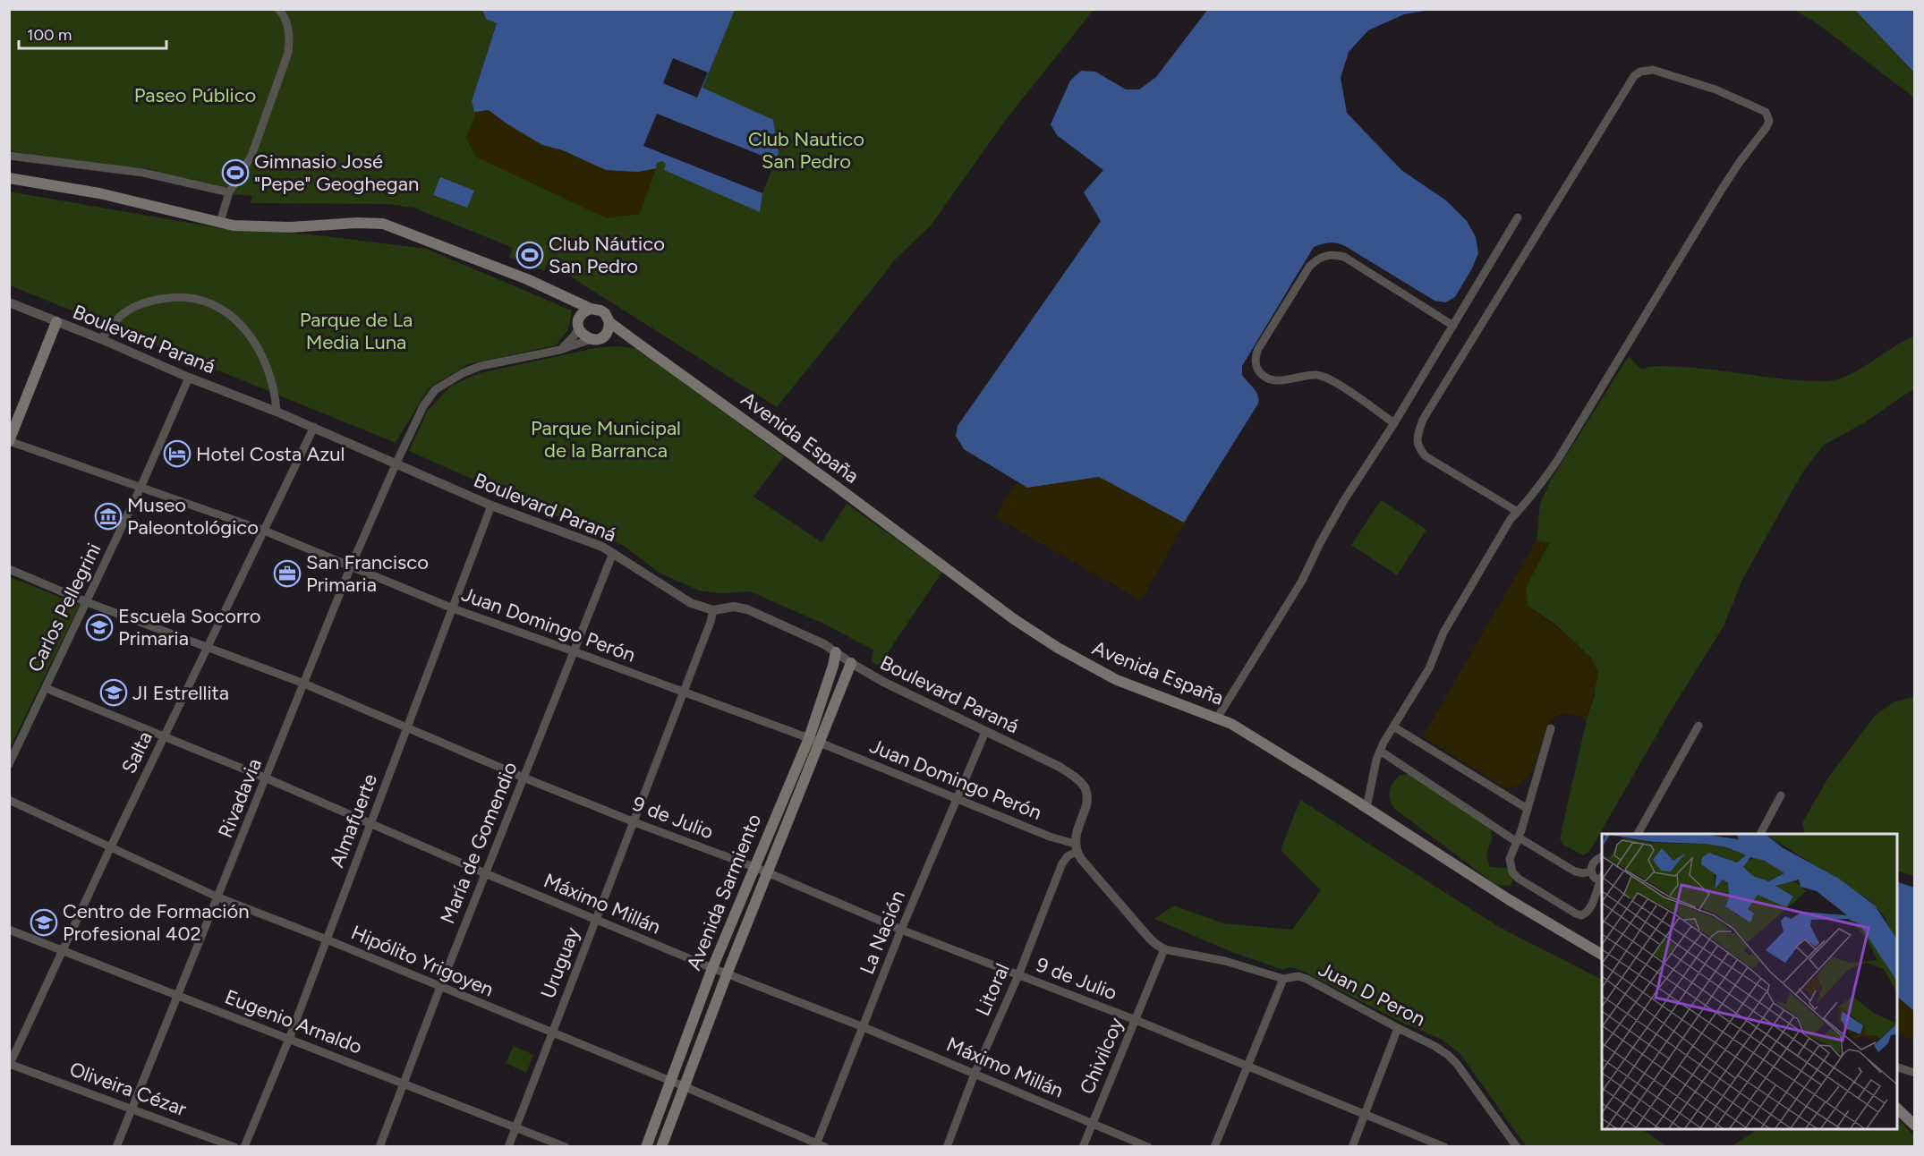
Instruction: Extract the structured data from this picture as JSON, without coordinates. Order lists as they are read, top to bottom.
{
  "streets": {
    "main road": ["Avenida España", "Avenida Sarmiento"],
    "street": [
      "Boulevard Paraná",
      "Carlos Pellegrini",
      "Juan Domingo Perón",
      "Salta",
      "Rivadavia",
      "9 de Julio",
      "Almafuerte",
      "María de Gomendio",
      "Máximo Millán",
      "La Nación",
      "Hipólito Yrigoyen",
      "Uruguay",
      "Litoral",
      "Juan D Peron",
      "Eugenio Arnaldo",
      "Chivilcoy",
      "Oliveira Cézar"
    ]
  },
  "crossings": [
    ["Boulevard Paraná", "Carlos Pellegrini"],
    ["Boulevard Paraná", "Juan Domingo Perón"],
    ["Boulevard Paraná", "Salta"],
    ["Boulevard Paraná", "Rivadavia"],
    ["Boulevard Paraná", "Almafuerte"],
    ["Boulevard Paraná", "María de Gomendio"],
    ["Boulevard Paraná", "Avenida Sarmiento"],
    ["Boulevard Paraná", "La Nación"],
    ["Boulevard Paraná", "Uruguay"],
    ["Boulevard Paraná", "Litoral"],
    ["Carlos Pellegrini", "Juan Domingo Perón"],
    ["Carlos Pellegrini", "9 de Julio"],
    ["Carlos Pellegrini", "Máximo Millán"],
    ["Juan Domingo Perón", "Salta"],
    ["Juan Domingo Perón", "Rivadavia"],
    ["Juan Domingo Perón", "Almafuerte"],
    ["Juan Domingo Perón", "María de Gomendio"],
    ["Juan Domingo Perón", "Avenida Sarmiento"],
    ["Juan Domingo Perón", "La Nación"],
    ["Juan Domingo Perón", "Uruguay"],
    ["Juan Domingo Perón", "Litoral"],
    ["Salta", "9 de Julio"],
    ["Salta", "Máximo Millán"],
    ["Salta", "Hipólito Yrigoyen"],
    ["Salta", "Eugenio Arnaldo"],
    ["Salta", "Oliveira Cézar"],
    ["Rivadavia", "9 de Julio"],
    ["Rivadavia", "Máximo Millán"],
    ["Rivadavia", "Hipólito Yrigoyen"],
    ["Rivadavia", "Eugenio Arnaldo"],
    ["Rivadavia", "Oliveira Cézar"],
    ["9 de Julio", "Almafuerte"],
    ["9 de Julio", "María de Gomendio"],
    ["9 de Julio", "Avenida Sarmiento"],
    ["9 de Julio", "La Nación"],
    ["9 de Julio", "Uruguay"],
    ["9 de Julio", "Litoral"],
    ["9 de Julio", "Chivilcoy"],
    ["Almafuerte", "Máximo Millán"],
    ["Almafuerte", "Hipólito Yrigoyen"],
    ["Almafuerte", "Eugenio Arnaldo"],
    ["María de Gomendio", "Máximo Millán"],
    ["María de Gomendio", "Hipólito Yrigoyen"],
    ["María de Gomendio", "Eugenio Arnaldo"],
    ["Avenida Sarmiento", "Máximo Millán"],
    ["Avenida Sarmiento", "Hipólito Yrigoyen"],
    ["Máximo Millán", "La Nación"],
    ["Máximo Millán", "Uruguay"],
    ["Máximo Millán", "Litoral"],
    ["Máximo Millán", "Chivilcoy"],
    ["La Nación", "Hipólito Yrigoyen"],
    ["Hipólito Yrigoyen", "Uruguay"],
    ["Uruguay", "Eugenio Arnaldo"],
    ["Juan D Peron", "Chivilcoy"]
  ],
  "parks": [
    "Paseo Público",
    "Club Nautico San Pedro",
    "Parque de La Media Luna",
    "Parque Municipal de la Barranca"
  ],
  "places": {
    "sports": ["Gimnasio José \"Pepe\" Geoghegan", "Club Náutico San Pedro"],
    "hotel": ["Hotel Costa Azul"],
    "museum": ["Museo Paleontológico"],
    "office": ["San Francisco Primaria"],
    "school or university": ["Escuela Socorro Primaria", "JI Estrellita", "Centro de Formación Profesional 402"]
  },
  "scale_bar": "100 m"
}
